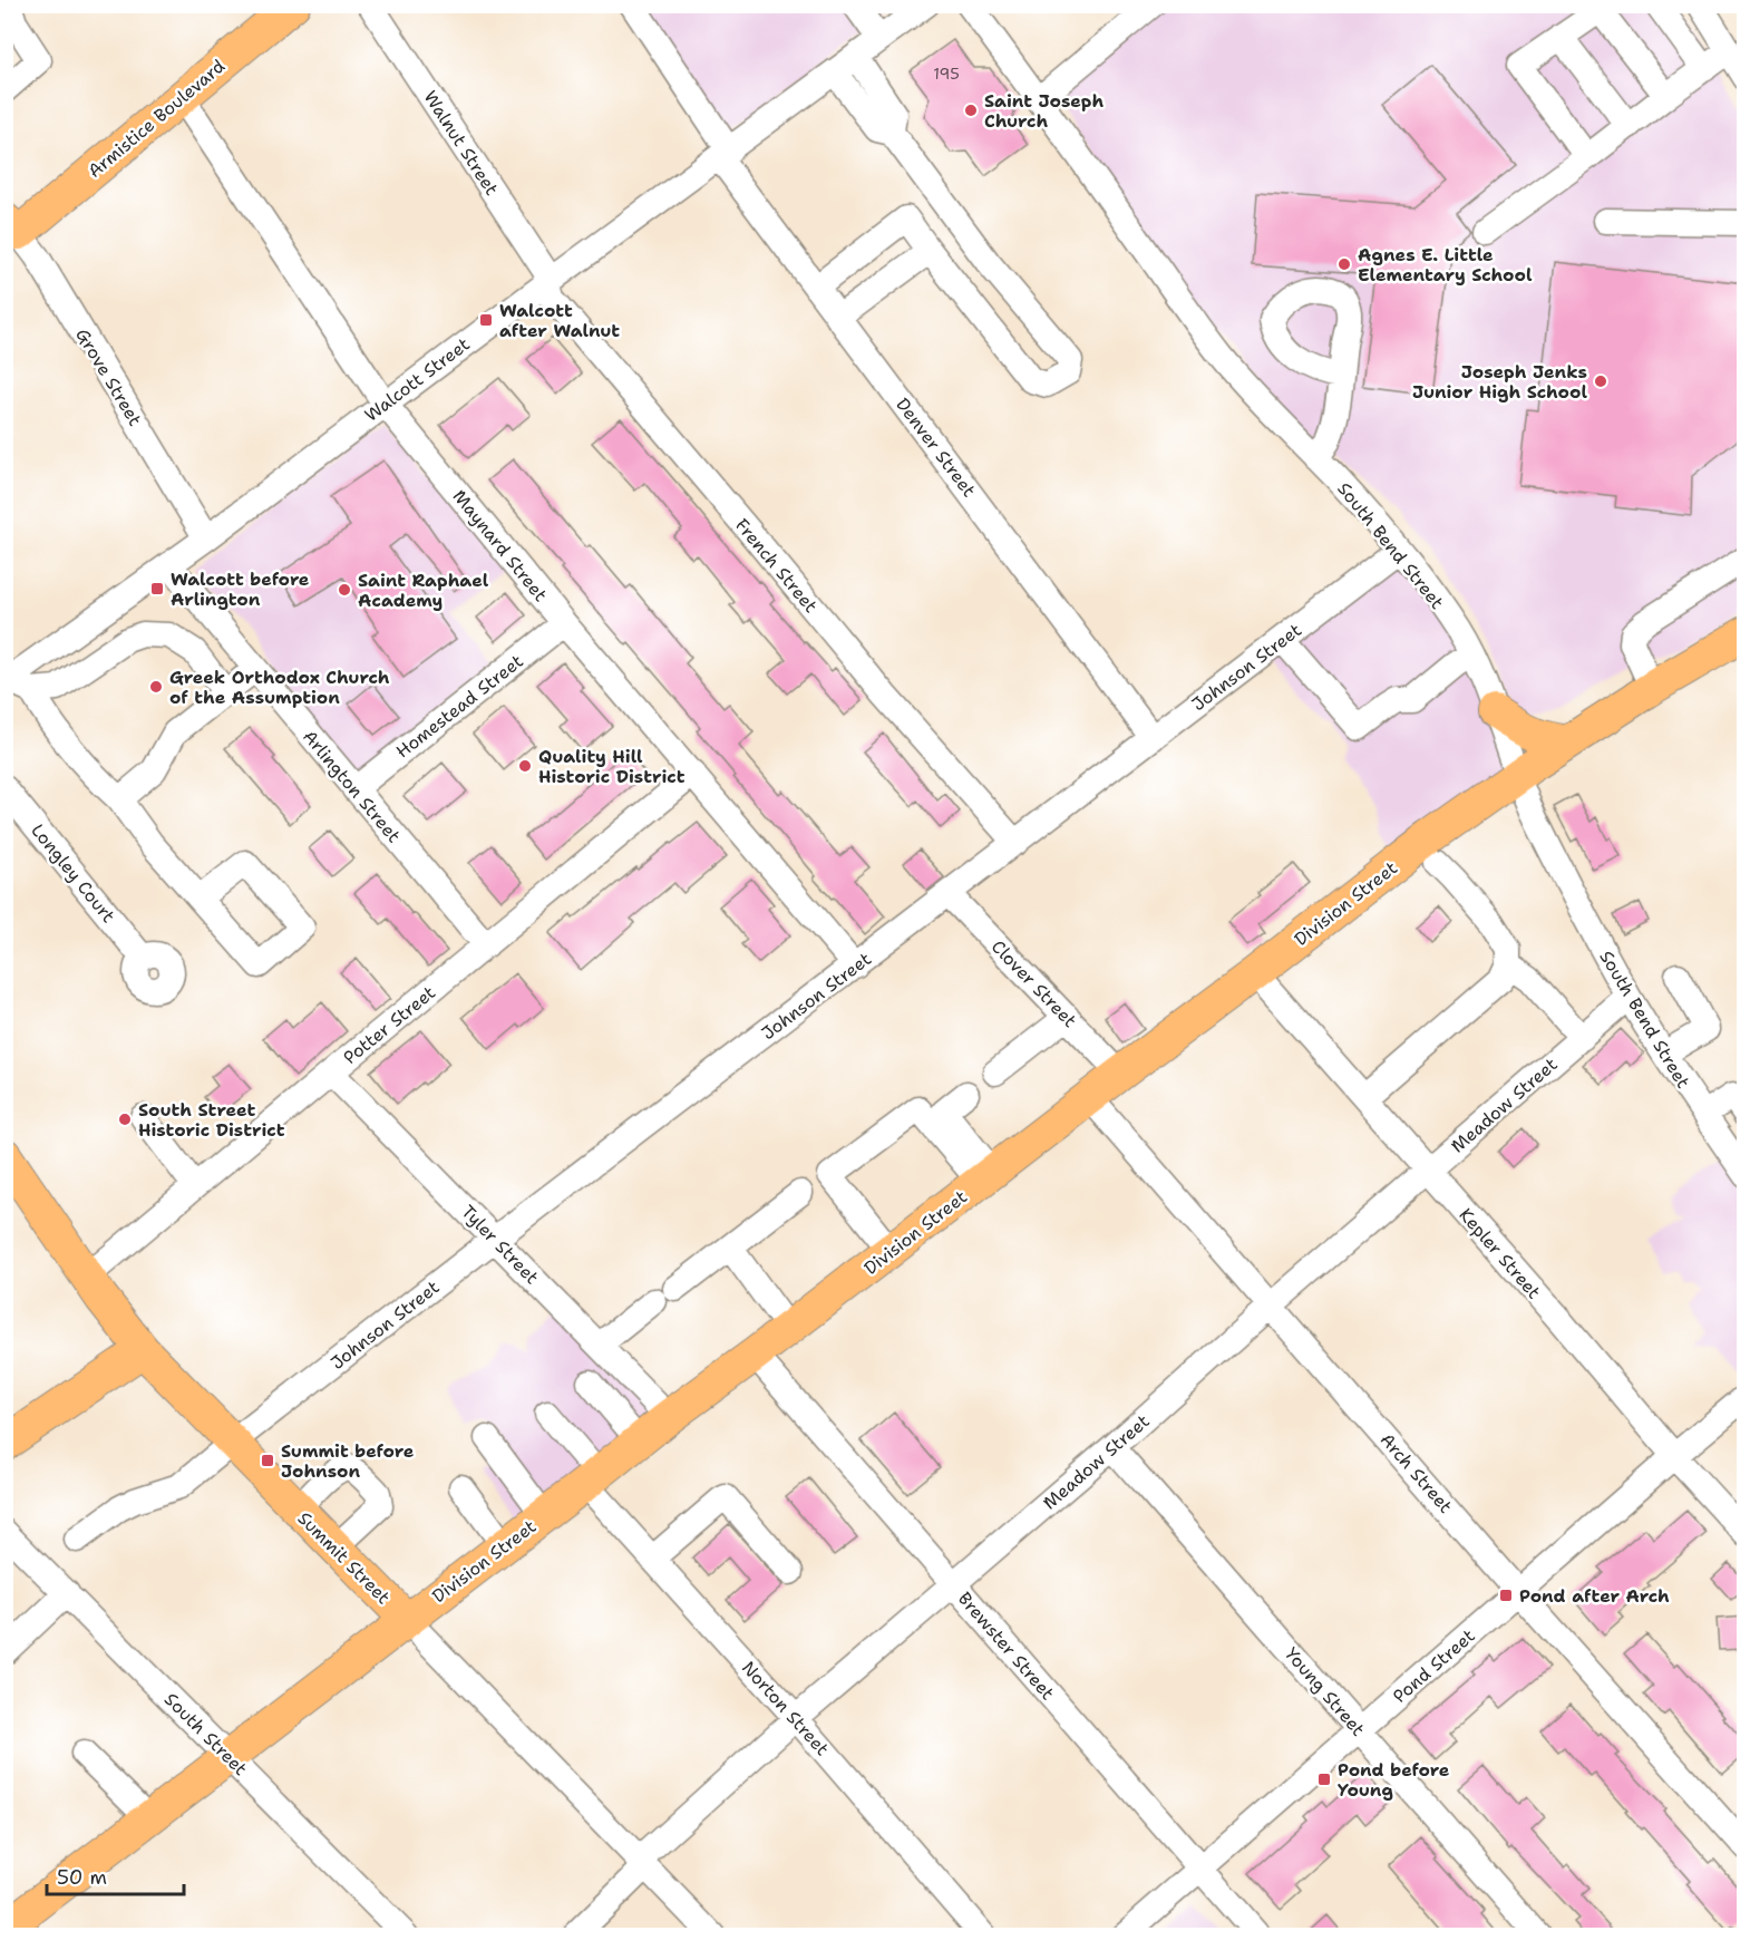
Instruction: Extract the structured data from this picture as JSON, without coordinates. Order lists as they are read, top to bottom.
{
  "streets": {
    "main road": ["Armistice Boulevard", "Division Street", "Summit Street"],
    "street": [
      "Walnut Street",
      "Grove Street",
      "Walcott Street",
      "Denver Street",
      "Maynard Street",
      "South Bend Street",
      "French Street",
      "Johnson Street",
      "Homestead Street",
      "Arlington Street",
      "Longley Court",
      "Clover Street",
      "Potter Street",
      "Meadow Street",
      "Tyler Street",
      "Kepler Street",
      "Arch Street",
      "Brewster Street",
      "Pond Street",
      "Young Street",
      "Norton Street",
      "South Street"
    ]
  },
  "crossings": [
    ["Armistice Boulevard", "Grove Street"],
    ["Armistice Boulevard", "Maynard Street"],
    ["Walnut Street", "Walcott Street"],
    ["Walnut Street", "French Street"],
    ["Grove Street", "Walcott Street"],
    ["Walcott Street", "Denver Street"],
    ["Walcott Street", "Maynard Street"],
    ["Walcott Street", "French Street"],
    ["Walcott Street", "Arlington Street"],
    ["Denver Street", "Johnson Street"],
    ["Maynard Street", "Johnson Street"],
    ["Maynard Street", "Homestead Street"],
    ["Maynard Street", "Potter Street"],
    ["South Bend Street", "Johnson Street"],
    ["South Bend Street", "Division Street"],
    ["South Bend Street", "Meadow Street"],
    ["French Street", "Johnson Street"],
    ["Johnson Street", "Clover Street"],
    ["Johnson Street", "Tyler Street"],
    ["Johnson Street", "Summit Street"],
    ["Homestead Street", "Arlington Street"],
    ["Arlington Street", "Potter Street"],
    ["Division Street", "Clover Street"],
    ["Division Street", "Tyler Street"],
    ["Division Street", "Kepler Street"],
    ["Division Street", "Arch Street"],
    ["Division Street", "Summit Street"],
    ["Division Street", "Brewster Street"],
    ["Division Street", "Norton Street"],
    ["Division Street", "South Street"],
    ["Potter Street", "Tyler Street"],
    ["Potter Street", "Summit Street"],
    ["Meadow Street", "Kepler Street"],
    ["Meadow Street", "Arch Street"],
    ["Meadow Street", "Summit Street"],
    ["Meadow Street", "Brewster Street"],
    ["Meadow Street", "Young Street"],
    ["Meadow Street", "Norton Street"],
    ["Kepler Street", "Pond Street"],
    ["Arch Street", "Pond Street"],
    ["Brewster Street", "Pond Street"],
    ["Pond Street", "Young Street"]
  ],
  "places": {
    "other": [
      "Saint Joseph Church",
      "Agnes E. Little Elementary School",
      "Joseph Jenks Junior High School",
      "Saint Raphael Academy",
      "Greek Orthodox Church of the Assumption",
      "Quality Hill Historic District",
      "South Street Historic District"
    ],
    "transit": [
      "Walcott after Walnut",
      "Walcott before Arlington",
      "Summit before Johnson",
      "Pond after Arch",
      "Pond before Young"
    ]
  },
  "house_numbers": ["195"],
  "scale_bar": "50 m"
}
